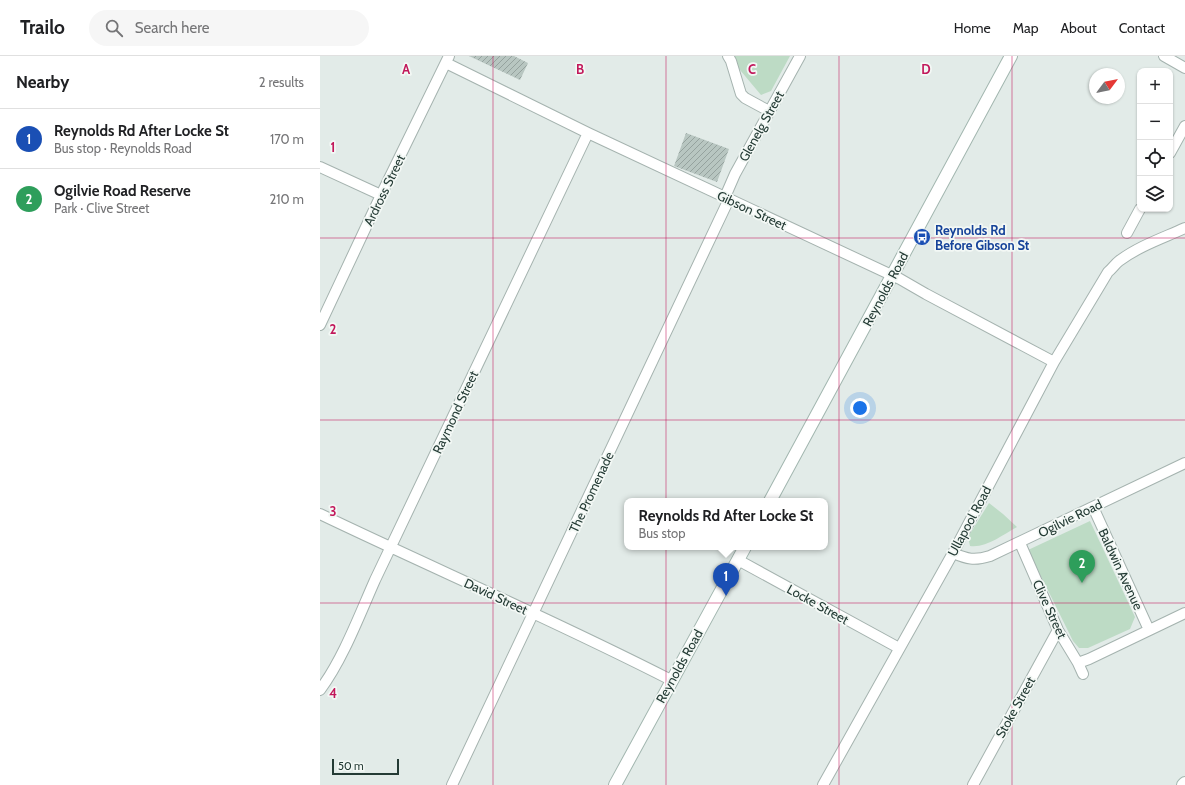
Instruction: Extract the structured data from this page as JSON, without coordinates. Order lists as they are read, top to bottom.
{
  "streets": {
    "street": [
      "Glenelg Street",
      "Ardross Street",
      "Gibson Street",
      "Reynolds Road",
      "Raymond Street",
      "The Promenade",
      "Ogilvie Road",
      "Ullapool Road",
      "Baldwin Avenue",
      "David Street",
      "Locke Street",
      "Clive Street",
      "Stoke Street"
    ]
  },
  "crossings": [
    ["Glenelg Street", "Gibson Street"],
    ["Glenelg Street", "The Promenade"],
    ["Ardross Street", "Gibson Street"],
    ["Gibson Street", "Reynolds Road"],
    ["Gibson Street", "Raymond Street"],
    ["Gibson Street", "The Promenade"],
    ["Gibson Street", "Ullapool Road"],
    ["Reynolds Road", "David Street"],
    ["Reynolds Road", "Locke Street"],
    ["Raymond Street", "David Street"],
    ["The Promenade", "David Street"],
    ["Ogilvie Road", "Ullapool Road"],
    ["Ogilvie Road", "Baldwin Avenue"],
    ["Ogilvie Road", "Clive Street"],
    ["Ullapool Road", "Locke Street"],
    ["Clive Street", "Stoke Street"]
  ],
  "places": {
    "bus stop": ["Reynolds Rd Before Gibson St"]
  },
  "scale_bar": "50 m",
  "north": "top right",
  "page": {
    "header": "Trailo",
    "search": "Search here",
    "nav": [
      "Home",
      "Map",
      "About",
      "Contact"
    ],
    "heading": ["Nearby", "2 results"],
    "map_buttons": ["+", "−"],
    "list": [
      {
        "mark": "1",
        "name": "Reynolds Rd After Locke St",
        "note": "Bus stop · Reynolds Road",
        "value": "170 m"
      },
      {
        "mark": "2",
        "name": "Ogilvie Road Reserve",
        "note": "Park · Clive Street",
        "value": "210 m"
      }
    ],
    "popup": ["Reynolds Rd After Locke St", "Bus stop"],
    "pins": ["2", "1"],
    "scale": "50 m"
  },
  "grid": {
    "columns": [
      "A",
      "B",
      "C",
      "D"
    ],
    "rows": [
      "1",
      "2",
      "3",
      "4"
    ]
  }
}
